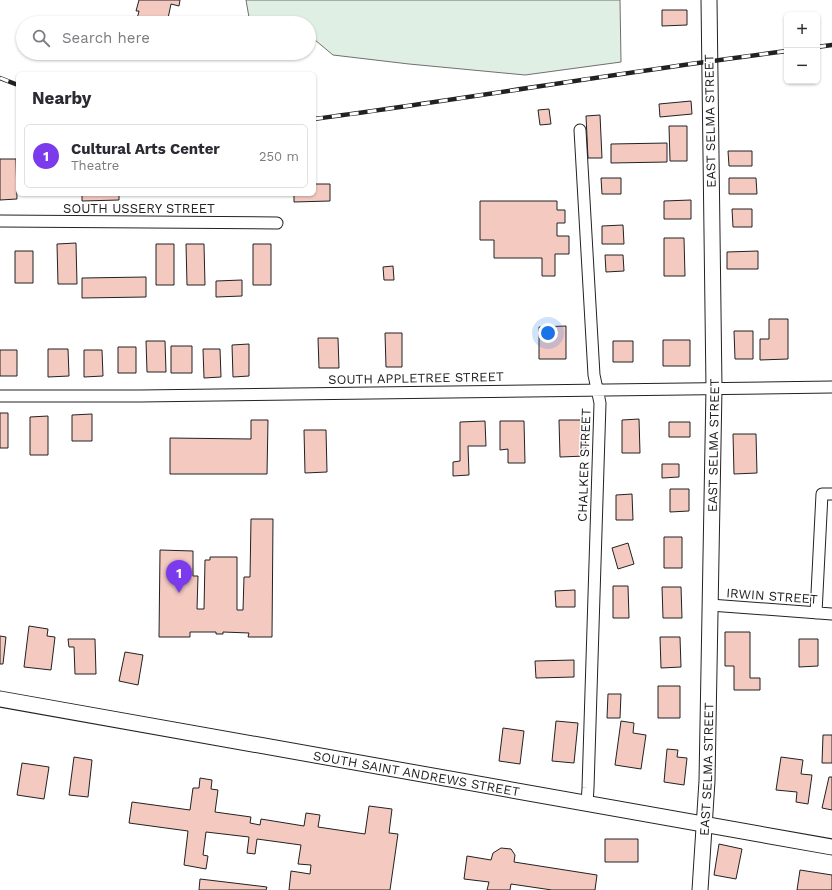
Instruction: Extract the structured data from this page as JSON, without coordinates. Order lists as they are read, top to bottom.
{
  "streets": {
    "street": [
      "EAST SELMA STREET",
      "SOUTH USSERY STREET",
      "SOUTH APPLETREE STREET",
      "CHALKER STREET",
      "IRWIN STREET",
      "SOUTH SAINT ANDREWS STREET"
    ]
  },
  "crossings": [
    ["EAST SELMA STREET", "SOUTH APPLETREE STREET"],
    ["EAST SELMA STREET", "IRWIN STREET"],
    ["EAST SELMA STREET", "SOUTH SAINT ANDREWS STREET"],
    ["SOUTH APPLETREE STREET", "CHALKER STREET"],
    ["CHALKER STREET", "SOUTH SAINT ANDREWS STREET"]
  ],
  "page": {
    "map_buttons": ["+", "−"],
    "search": "Search here",
    "heading": "Nearby",
    "list": [
      {
        "mark": "1",
        "name": "Cultural Arts Center",
        "note": "Theatre",
        "value": "250 m"
      }
    ],
    "pins": "1"
  }
}
